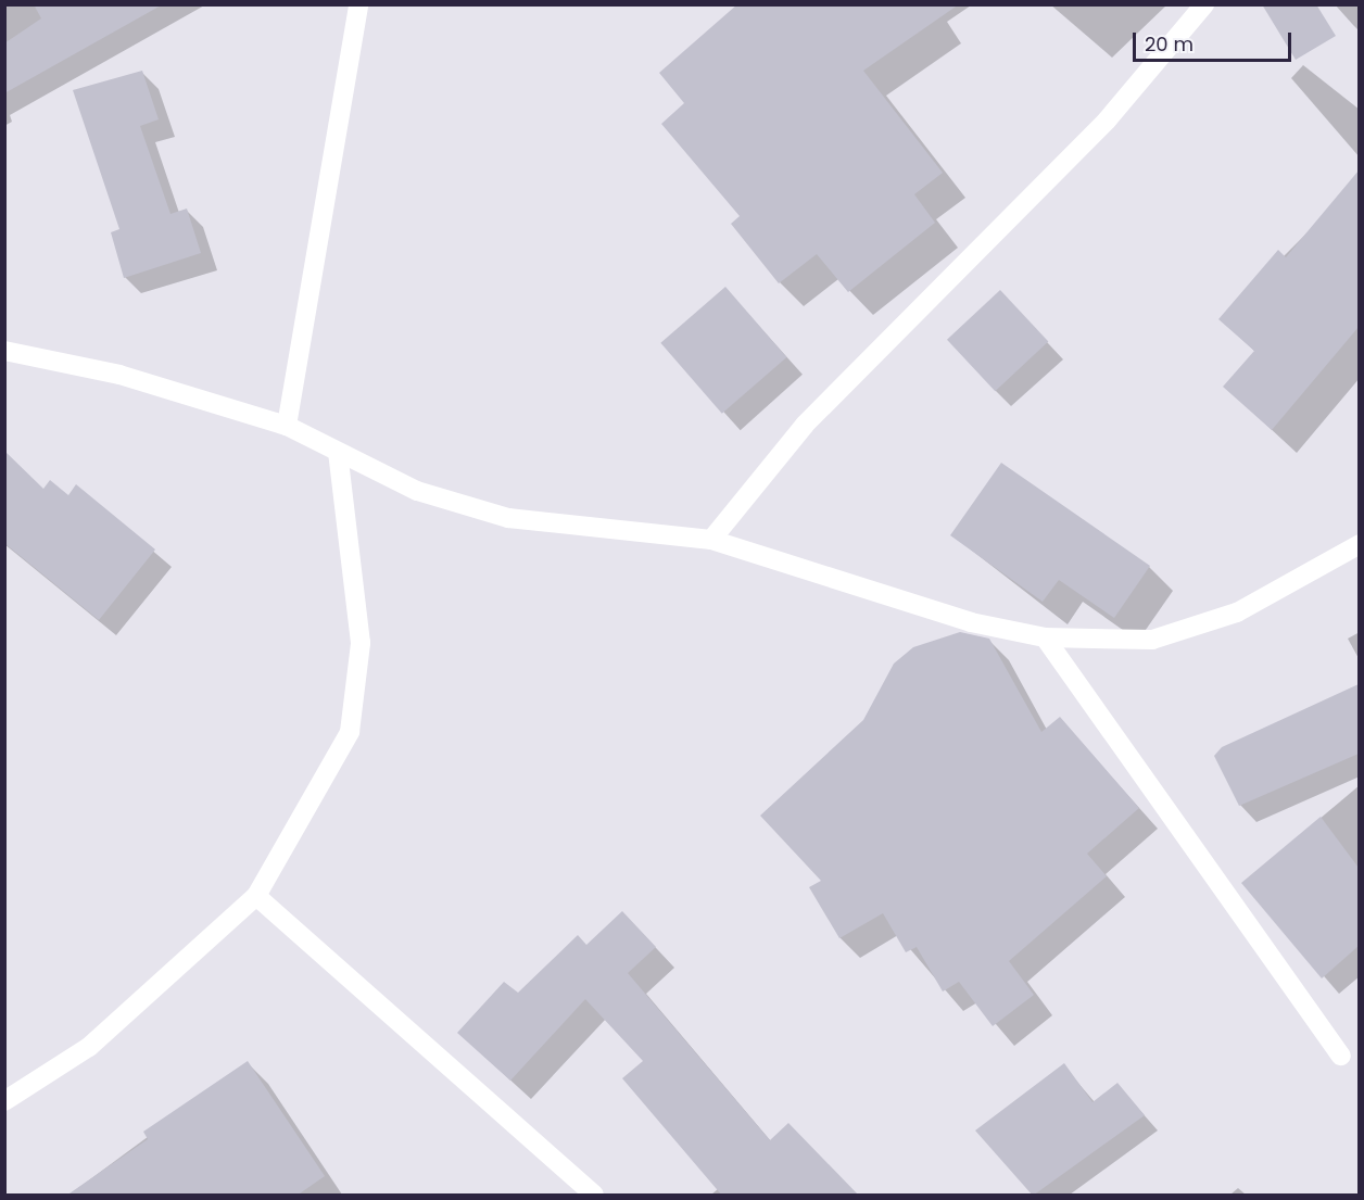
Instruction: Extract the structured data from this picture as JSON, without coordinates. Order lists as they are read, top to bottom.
{
  "scale_bar": "20 m"
}
